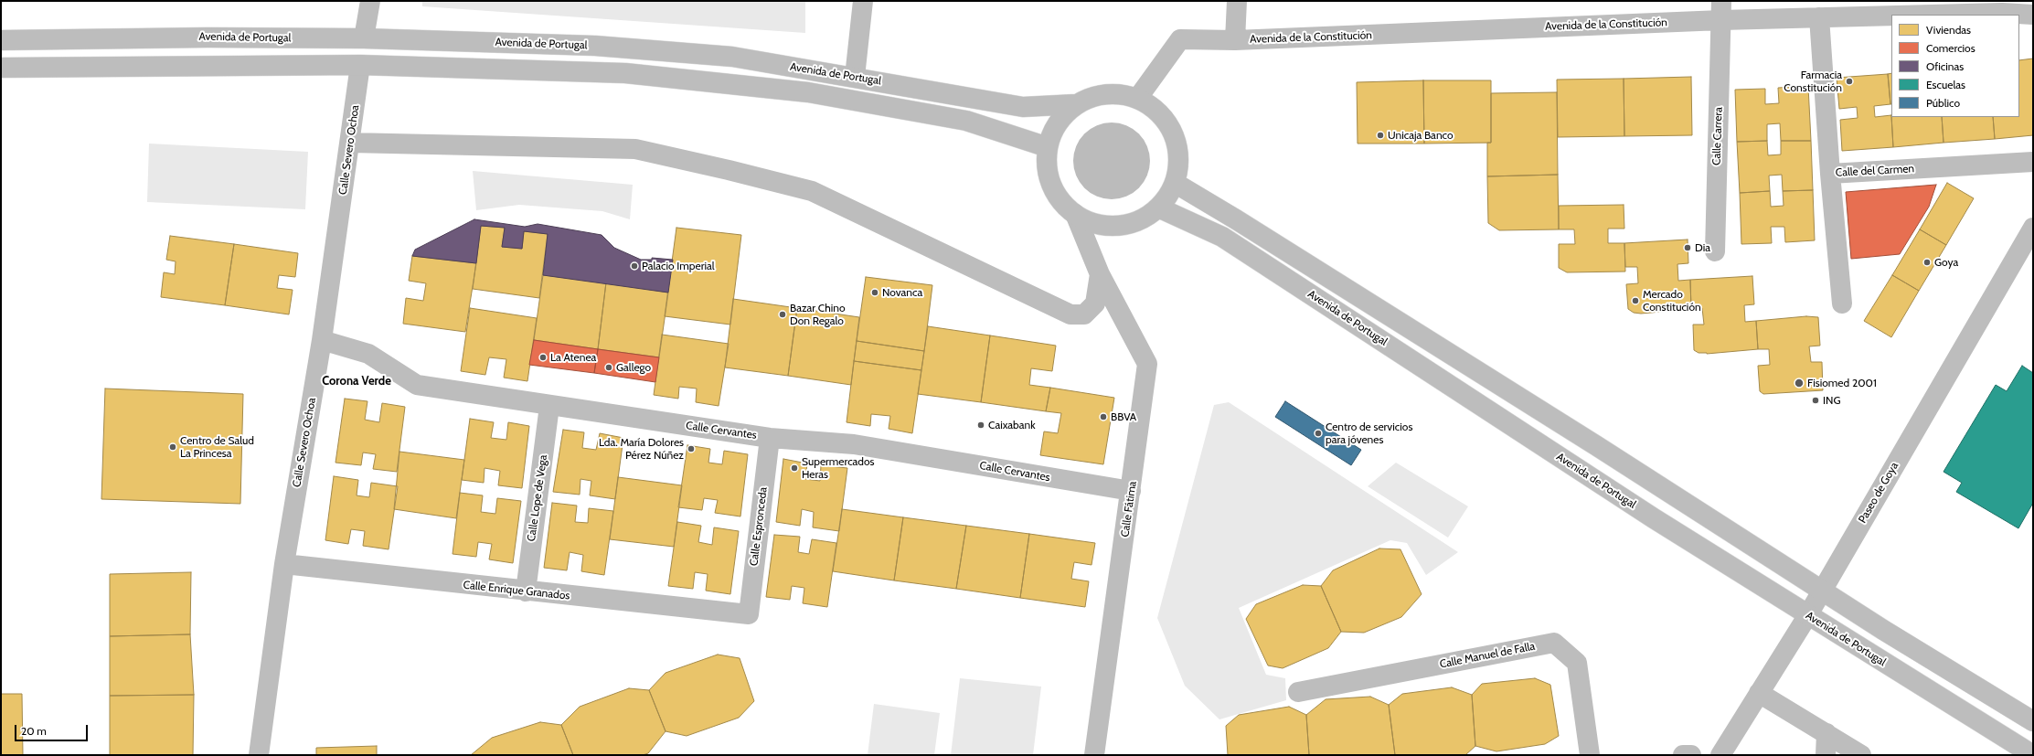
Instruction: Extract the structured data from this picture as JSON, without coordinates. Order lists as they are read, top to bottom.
{
  "streets": {
    "street": [
      "Avenida de la Constitución",
      "Avenida de Portugal",
      "Calle Carrera",
      "Calle Severo Ochoa",
      "Calle del Carmen",
      "Calle Cervantes",
      "Paseo de Goya",
      "Calle Lope de Vega",
      "Calle Fátima",
      "Calle Espronceda",
      "Calle Enrique Granados",
      "Calle Manuel de Falla"
    ]
  },
  "crossings": [
    ["Avenida de la Constitución", "Calle Carrera"],
    ["Avenida de la Constitución", "Calle del Carmen"],
    ["Avenida de Portugal", "Calle Severo Ochoa"],
    ["Avenida de Portugal", "Paseo de Goya"],
    ["Calle Severo Ochoa", "Calle Cervantes"],
    ["Calle Severo Ochoa", "Calle Enrique Granados"],
    ["Calle Cervantes", "Calle Lope de Vega"],
    ["Calle Cervantes", "Calle Fátima"],
    ["Calle Cervantes", "Calle Espronceda"],
    ["Calle Lope de Vega", "Calle Enrique Granados"],
    ["Calle Espronceda", "Calle Enrique Granados"]
  ],
  "districts": ["Corona Verde"],
  "places": [
    "Farmacia Constitución",
    "Unicaja Banco",
    "Dia",
    "Goya",
    "Palacio Imperial",
    "Novanca",
    "Mercado Constitución",
    "Bazar Chino Don Regalo",
    "La Atenea",
    "Gallego",
    "Fisiomed 2001",
    "ING",
    "BBVA",
    "Caixabank",
    "Centro de servicios para jóvenes",
    "Centro de Salud La Princesa",
    "Lda. María Dolores Pérez Núñez",
    "Supermercados Heras"
  ],
  "legend": [
    "Viviendas",
    "Comercios",
    "Oficinas",
    "Escuelas",
    "Público"
  ],
  "scale_bar": "20 m"
}
